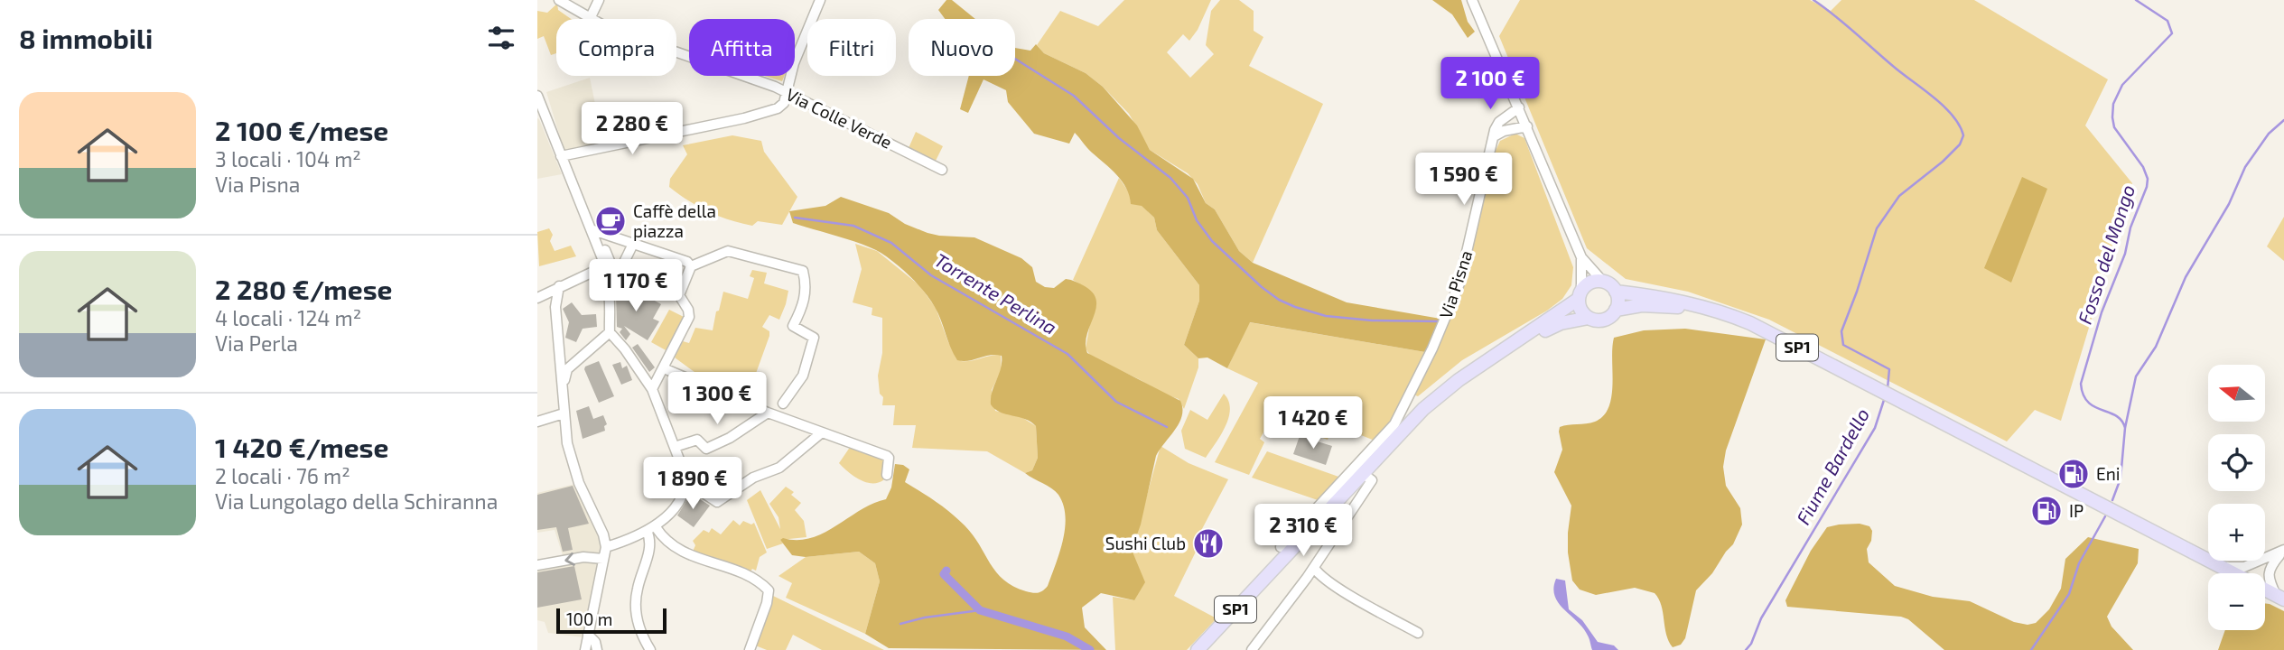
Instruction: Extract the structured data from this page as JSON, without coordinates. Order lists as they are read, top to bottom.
{
  "streets": {
    "main road": ["SP1"],
    "street": ["Via Colle Verde", "Via Pisna"]
  },
  "water": ["Fosso del Mongo", "Torrente Perlina", "Fiume Bardello"],
  "places": {
    "cafe": ["Caffè della piazza"],
    "fuel station": ["Eni", "IP"],
    "restaurant": ["Sushi Club"]
  },
  "scale_bar": "100 m",
  "north": "left",
  "page": {
    "heading": "8 immobili",
    "chip": [
      "Compra",
      "Affitta",
      "Filtri",
      "Nuovo"
    ],
    "price": [
      "2 100 €",
      "2 280 €",
      "1 590 €",
      "1 170 €",
      "1 300 €",
      "1 420 €",
      "1 890 €",
      "2 310 €"
    ],
    "list": [
      {
        "name": "2 100 €/mese",
        "note": "3 locali · 104 m² · Via Pisna"
      },
      {
        "name": "2 280 €/mese",
        "note": "4 locali · 124 m² · Via Perla"
      },
      {
        "name": "1 420 €/mese",
        "note": "2 locali · 76 m² · Via Lungolago della Schiranna"
      }
    ],
    "map_buttons": ["+", "−"],
    "scale": "100 m"
  }
}
